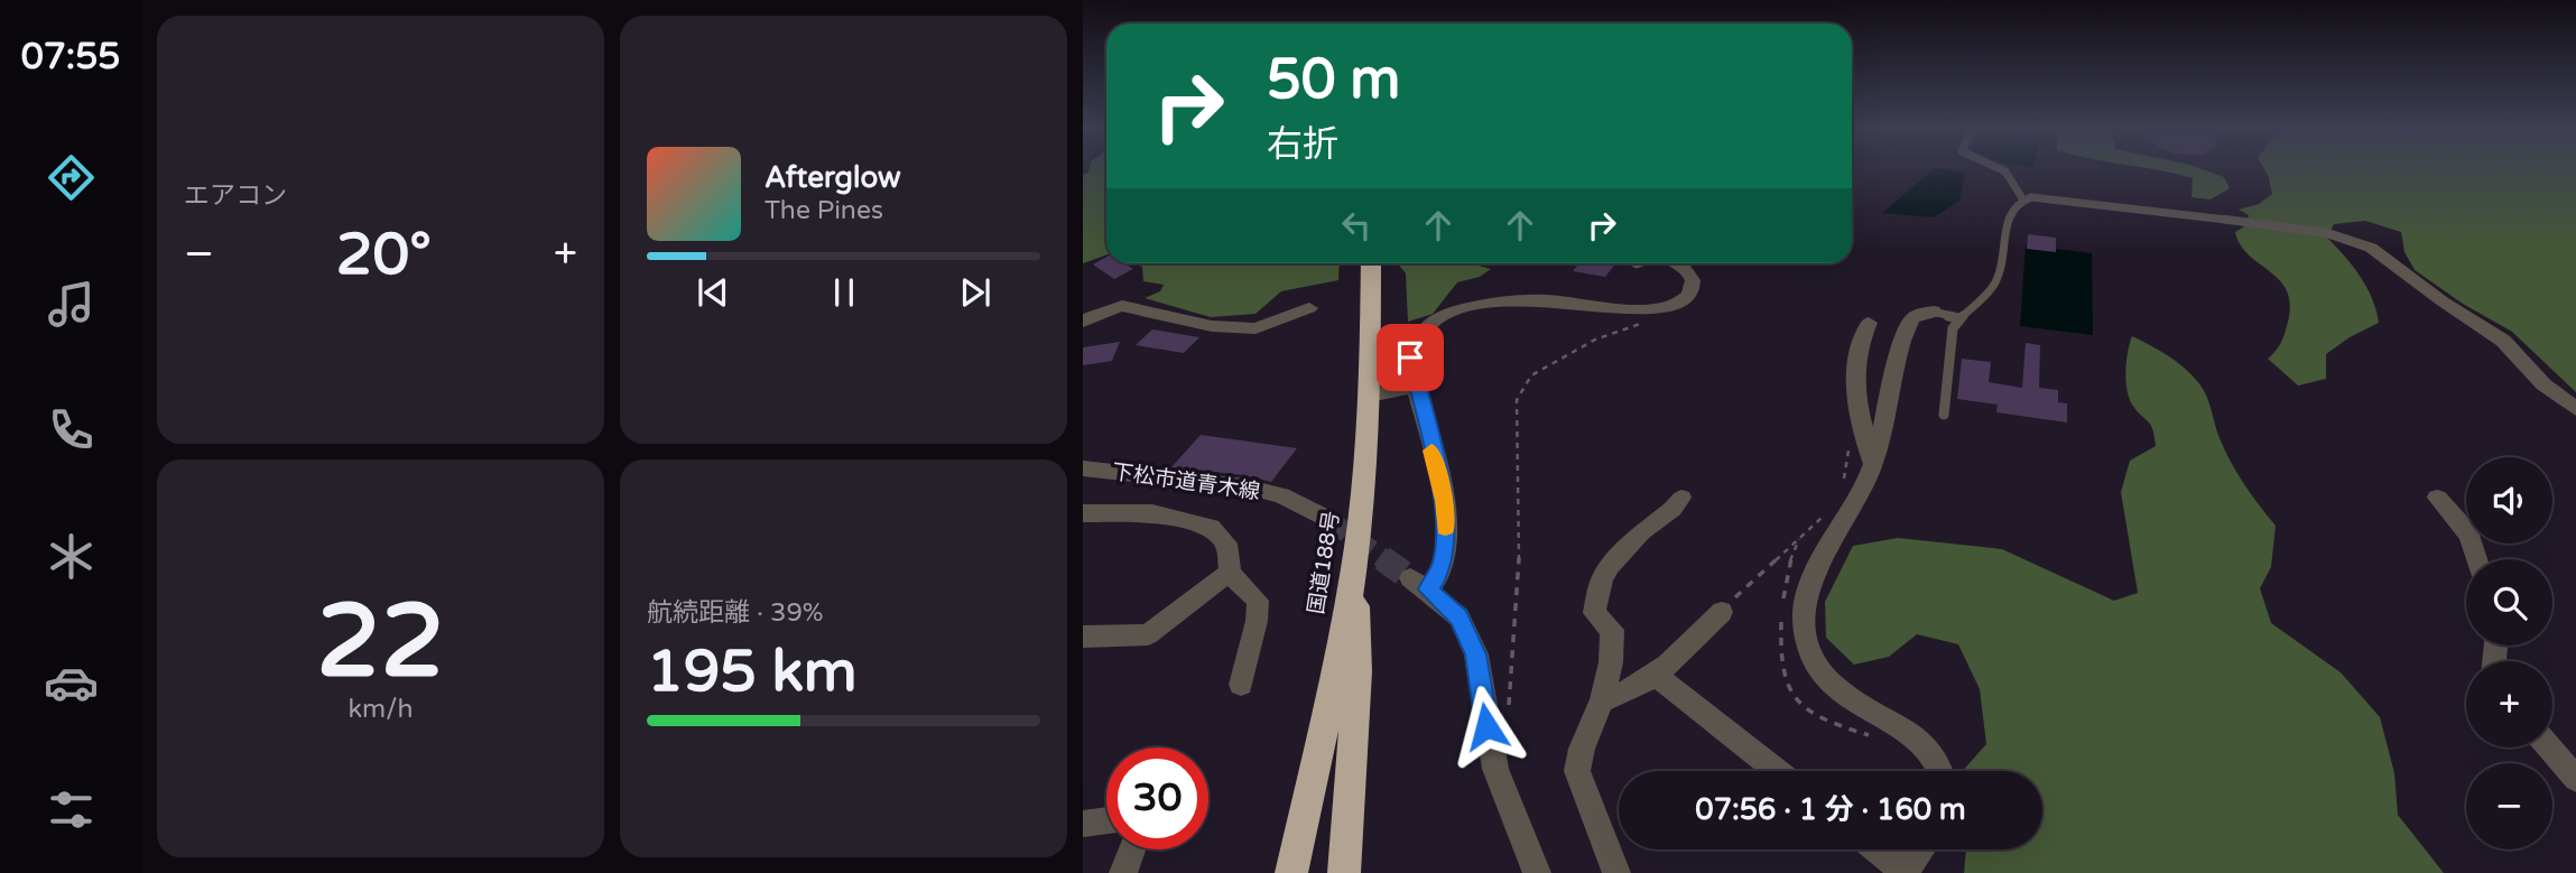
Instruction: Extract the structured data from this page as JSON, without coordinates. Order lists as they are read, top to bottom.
{
  "streets": {
    "highway": ["国道188号"],
    "street": ["下松市道青木線"]
  },
  "page": {
    "tabs": "07:55",
    "tile": [
      "エアコン",
      ["22", "km/h"],
      ["航続距離 · 39%", "195 km"]
    ],
    "turn": ["50 m", "右折"],
    "song": ["Afterglow", "The Pines"],
    "heat": ["−", "20°", "+"],
    "map_buttons": ["+", "−"],
    "limit": "30",
    "trip": "07:56 · 1 分 · 160 m"
  }
}
